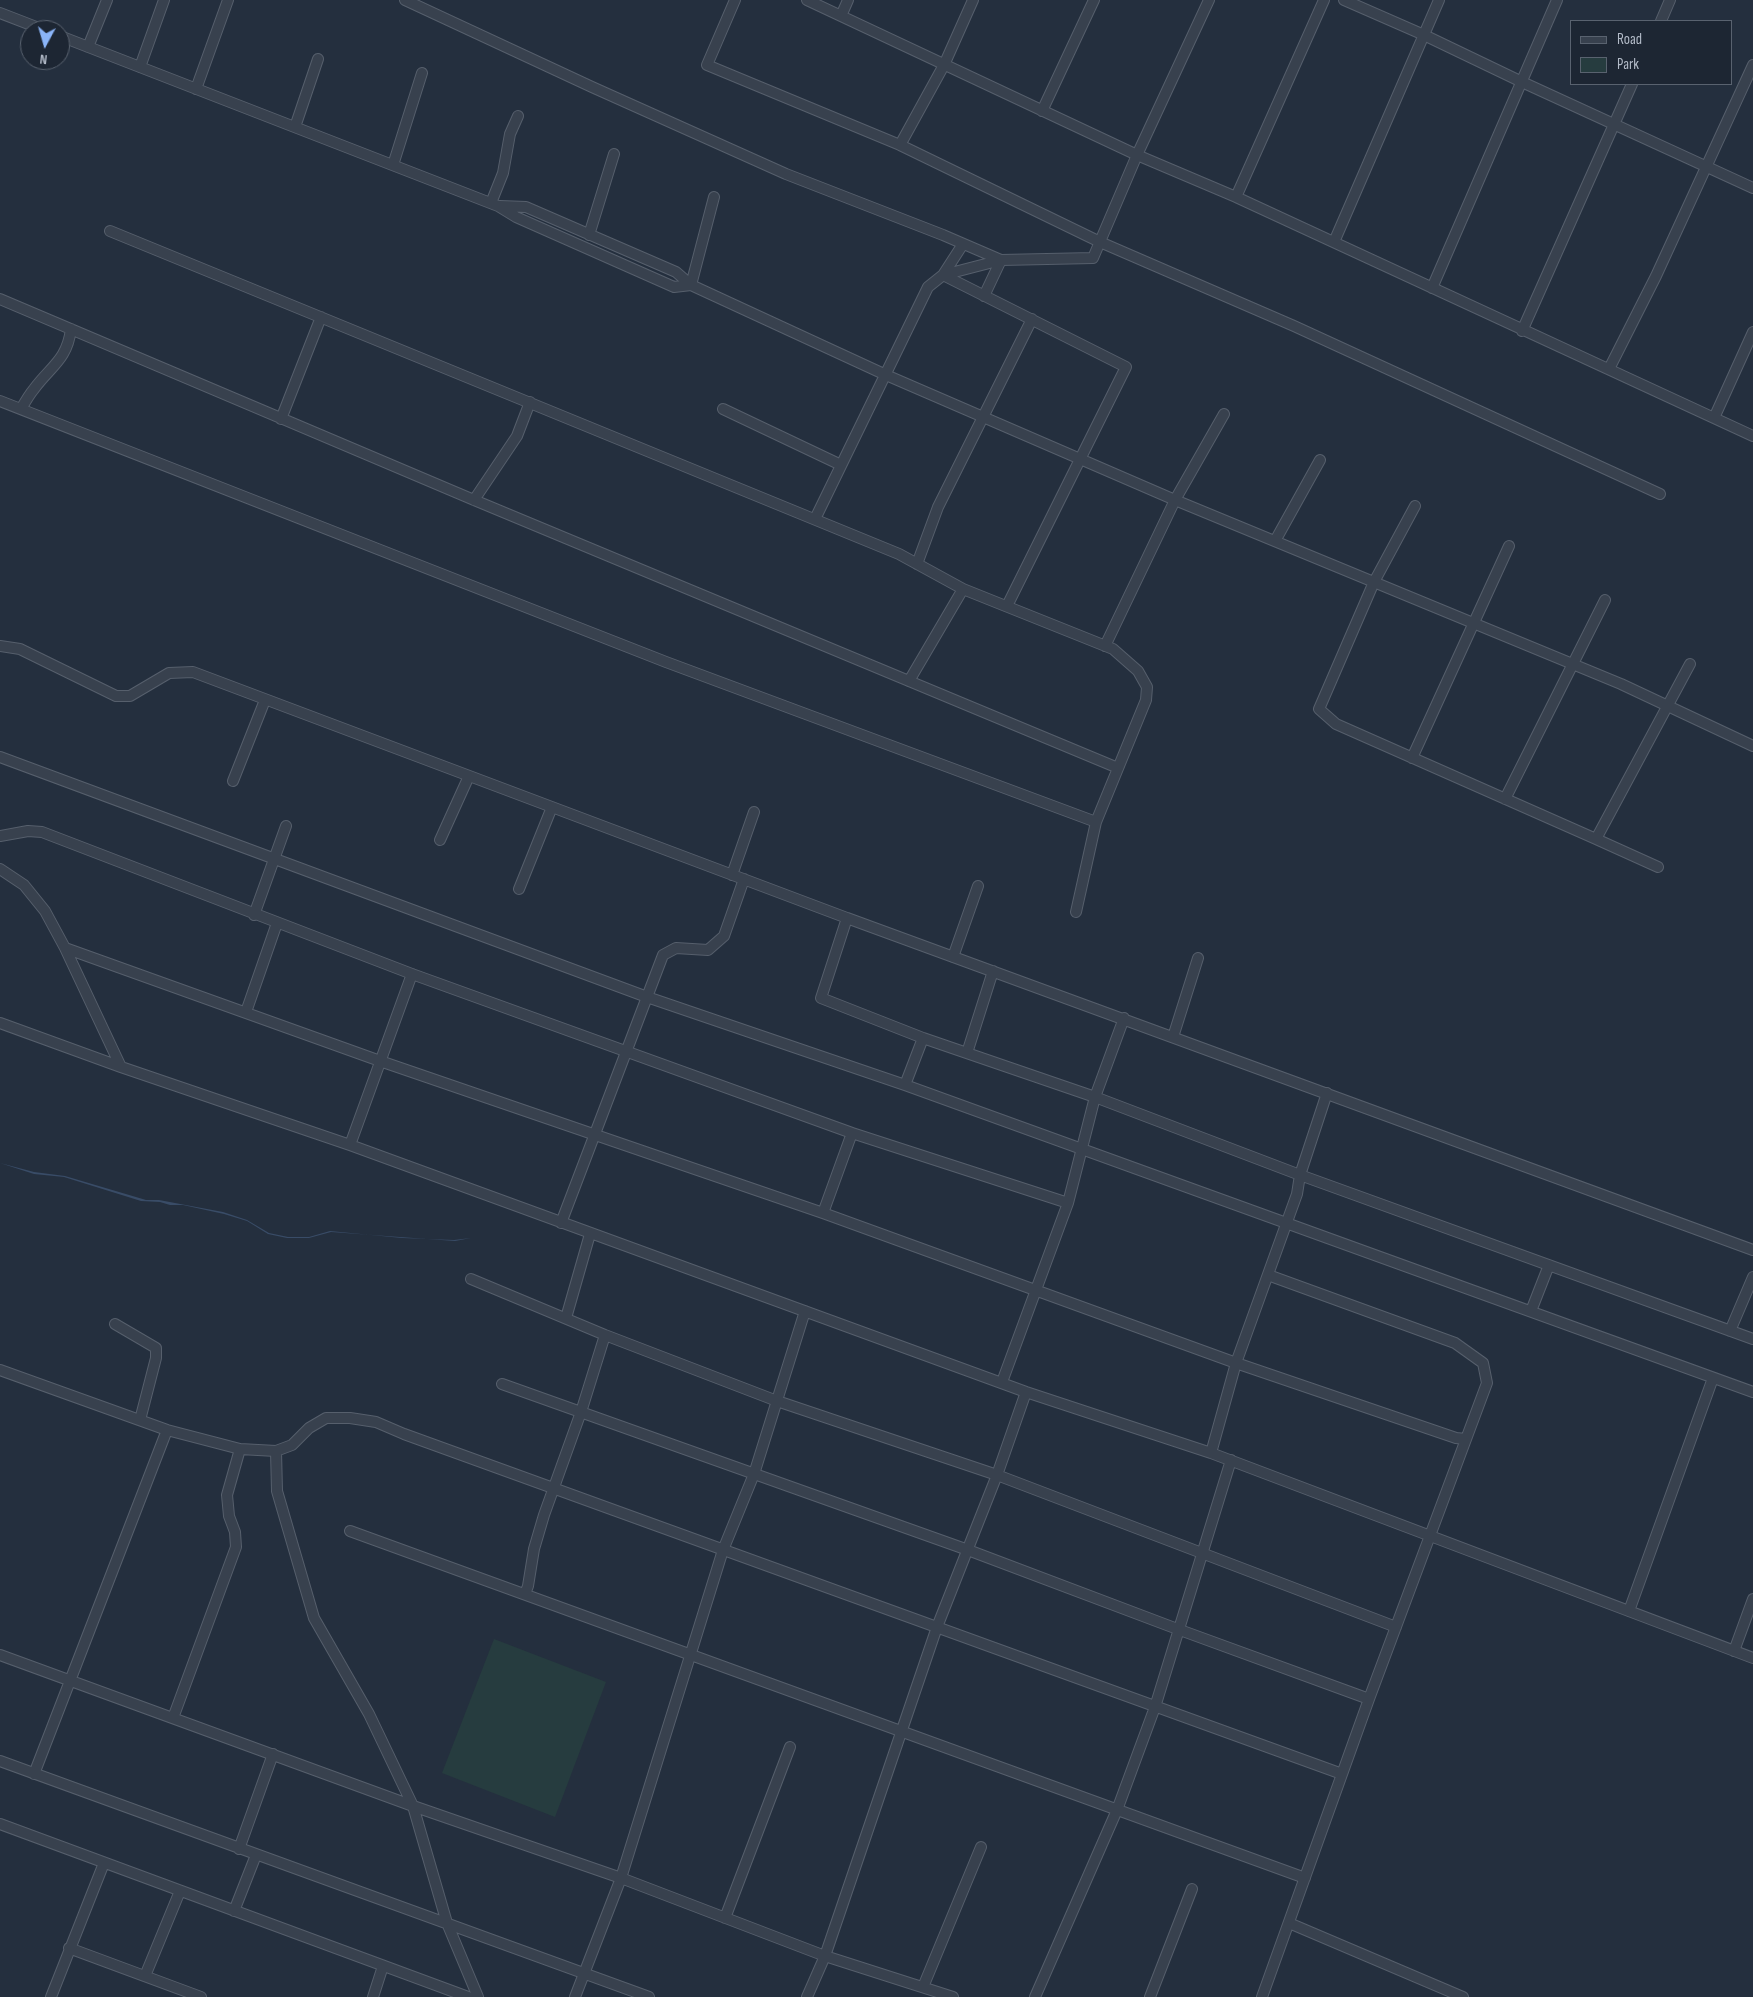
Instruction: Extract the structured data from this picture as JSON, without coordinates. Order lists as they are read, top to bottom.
{
  "legend": ["Road", "Park"],
  "north": "bottom"
}
